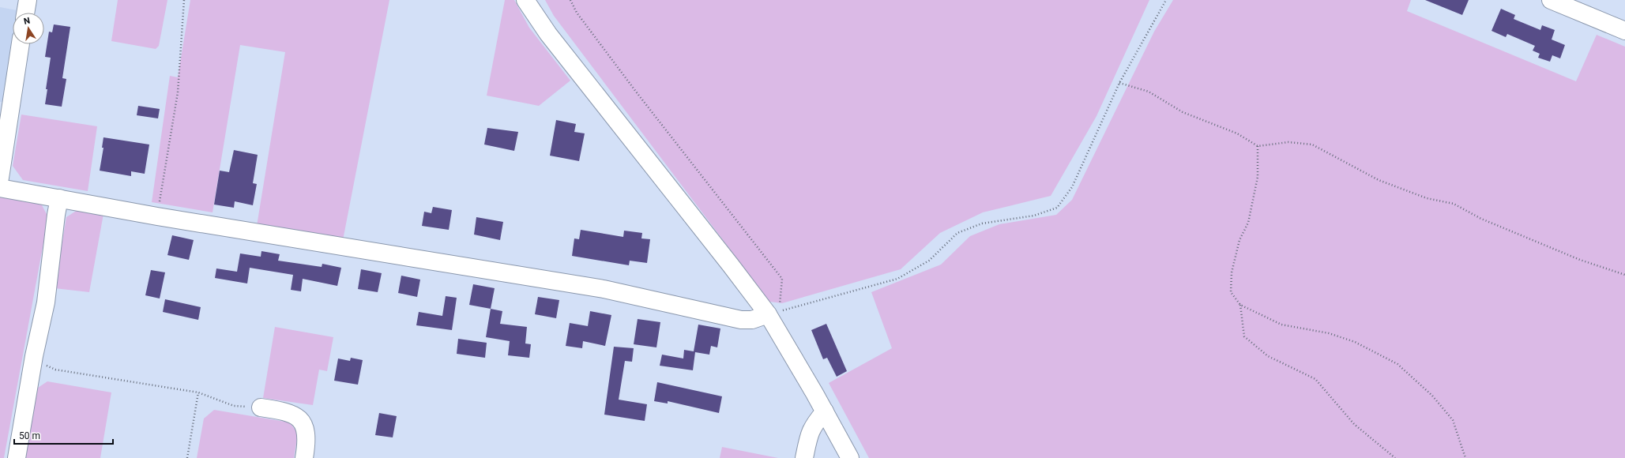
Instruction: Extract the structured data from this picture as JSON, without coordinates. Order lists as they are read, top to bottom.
{
  "scale_bar": "50 m",
  "north": "top"
}
